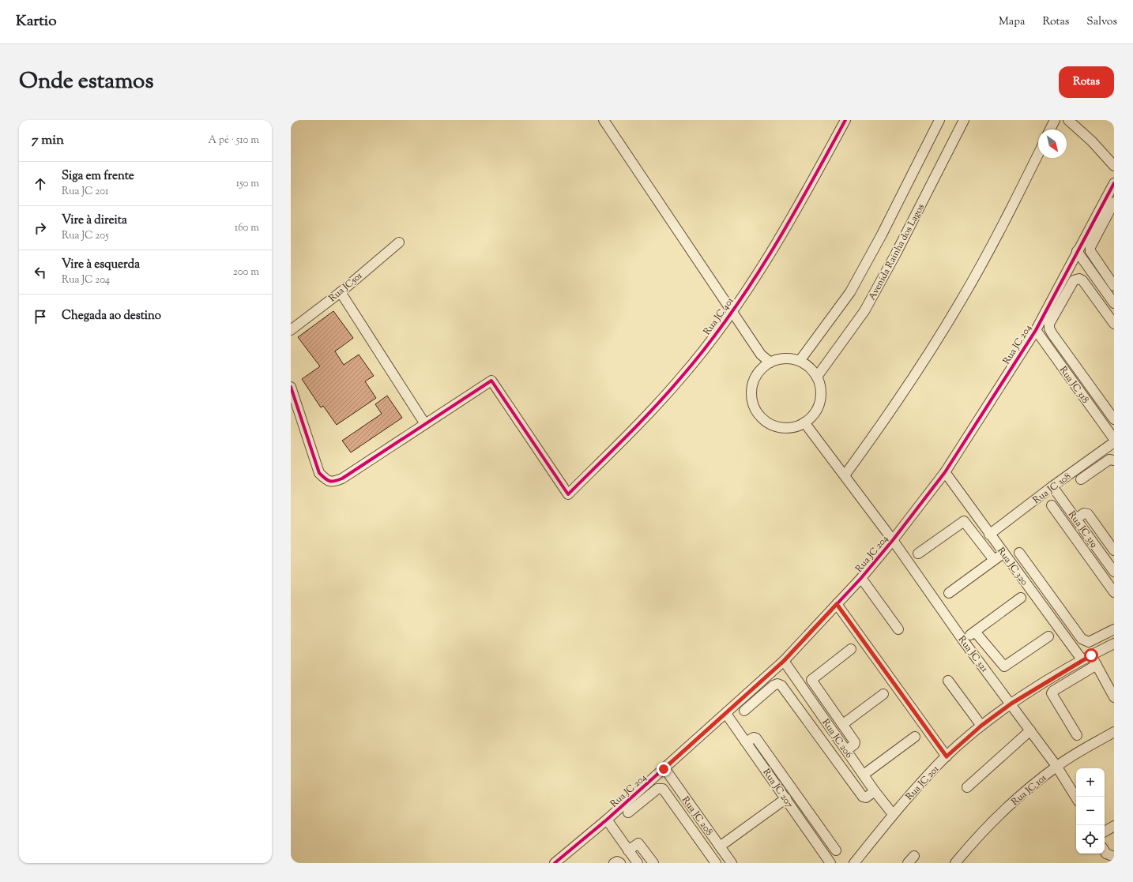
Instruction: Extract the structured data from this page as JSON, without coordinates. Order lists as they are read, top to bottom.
{
  "streets": {
    "street": [
      "Avenida Rainha dos Lagos",
      "Rua JC501",
      "Rua JC 401",
      "Rua JC 204",
      "Rua JC 318",
      "Rua JC 308",
      "Rua JC 319",
      "Rua JC 320",
      "Rua JC 321",
      "Rua JC 206",
      "Rua JC 201",
      "Rua JC 207",
      "Rua JC 101",
      "Rua JC 208"
    ]
  },
  "crossings": [
    ["Avenida Rainha dos Lagos", "Rua JC 321"],
    ["Rua JC 204", "Rua JC 318"],
    ["Rua JC 204", "Rua JC 320"],
    ["Rua JC 204", "Rua JC 321"],
    ["Rua JC 204", "Rua JC 206"],
    ["Rua JC 204", "Rua JC 207"],
    ["Rua JC 204", "Rua JC 208"],
    ["Rua JC 308", "Rua JC 319"],
    ["Rua JC 308", "Rua JC 320"],
    ["Rua JC 320", "Rua JC 201"],
    ["Rua JC 321", "Rua JC 201"],
    ["Rua JC 321", "Rua JC 101"],
    ["Rua JC 206", "Rua JC 201"]
  ],
  "north": "bottom right",
  "page": {
    "header": "Kartio",
    "nav": ["Mapa", "Rotas", "Salvos"],
    "title": "Onde estamos",
    "buttons": "Rotas",
    "heading": ["7 min", "A pé · 510 m"],
    "list": [
      ["Siga em frente", "Rua JC 201", "150 m"],
      ["Vire à direita", "Rua JC 205", "160 m"],
      ["Vire à esquerda", "Rua JC 204", "200 m"],
      "Chegada ao destino"
    ],
    "map_buttons": ["+", "−"]
  }
}
